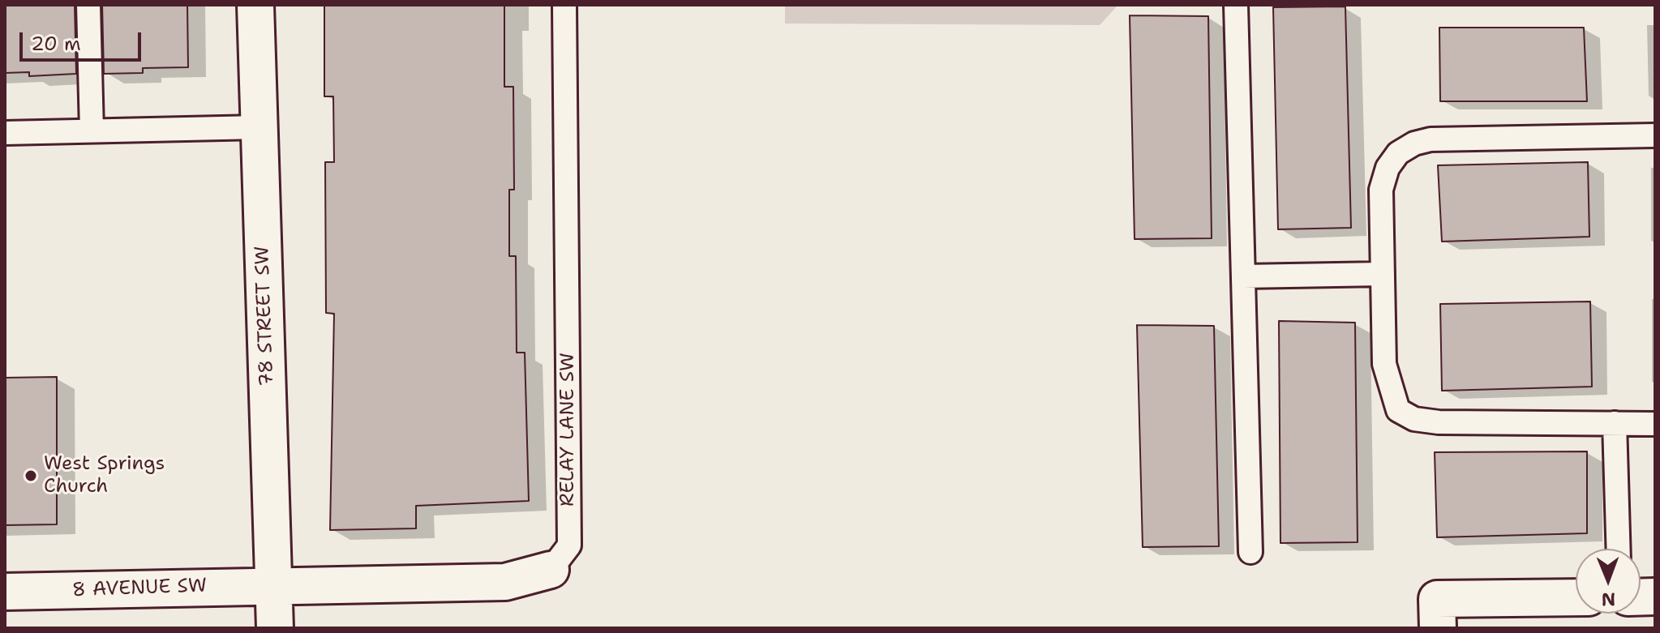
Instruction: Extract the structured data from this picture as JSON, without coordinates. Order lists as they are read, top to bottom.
{
  "streets": {
    "street": ["78 STREET SW", "RELAY LANE SW", "8 AVENUE SW"]
  },
  "crossings": [
    ["78 STREET SW", "RELAY LANE SW"],
    ["78 STREET SW", "8 AVENUE SW"],
    ["RELAY LANE SW", "8 AVENUE SW"]
  ],
  "places": ["West Springs Church"],
  "scale_bar": "20 m",
  "north": "bottom"
}
